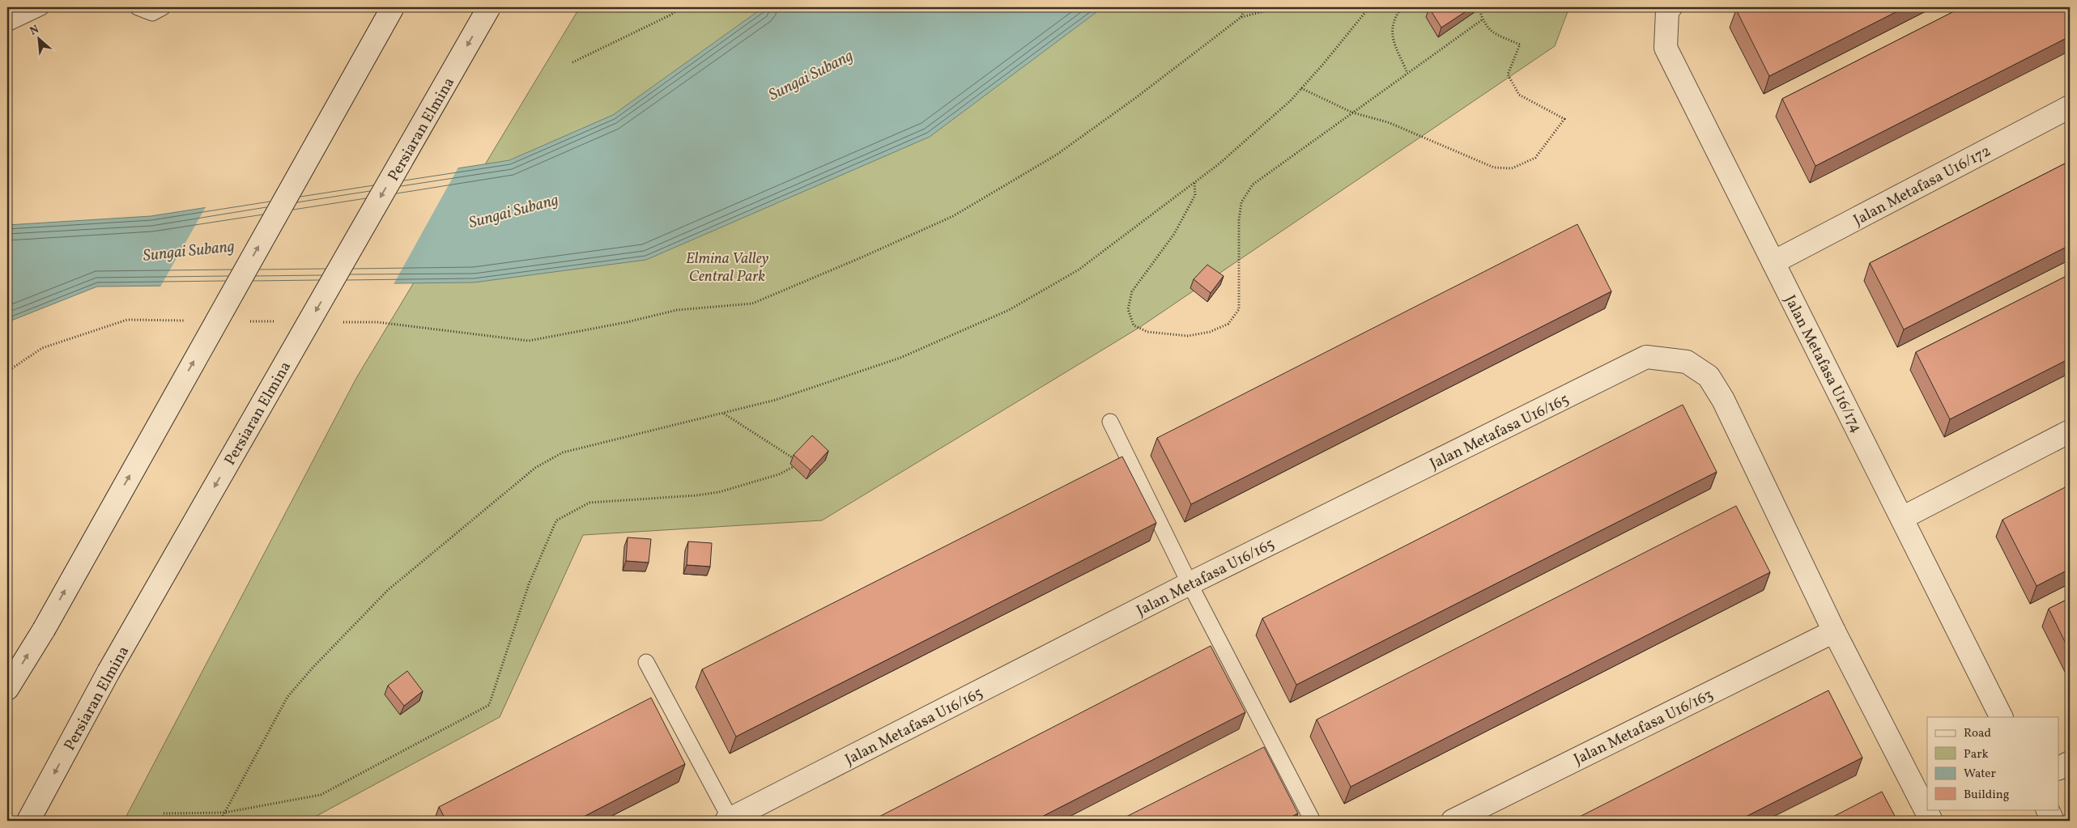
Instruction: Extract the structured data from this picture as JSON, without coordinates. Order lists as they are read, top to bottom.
{
  "streets": {
    "street": [
      "Persiaran Elmina",
      "Jalan Metafasa U16/172",
      "Jalan Metafasa U16/174",
      "Jalan Metafasa U16/165",
      "Jalan Metafasa U16/163"
    ]
  },
  "crossings": [
    ["Jalan Metafasa U16/172", "Jalan Metafasa U16/174"],
    ["Jalan Metafasa U16/165", "Jalan Metafasa U16/163"]
  ],
  "water": ["Sungai Subang"],
  "parks": ["Elmina Valley Central Park"],
  "legend": [
    "Road",
    "Park",
    "Water",
    "Building"
  ],
  "north": "top left"
}
